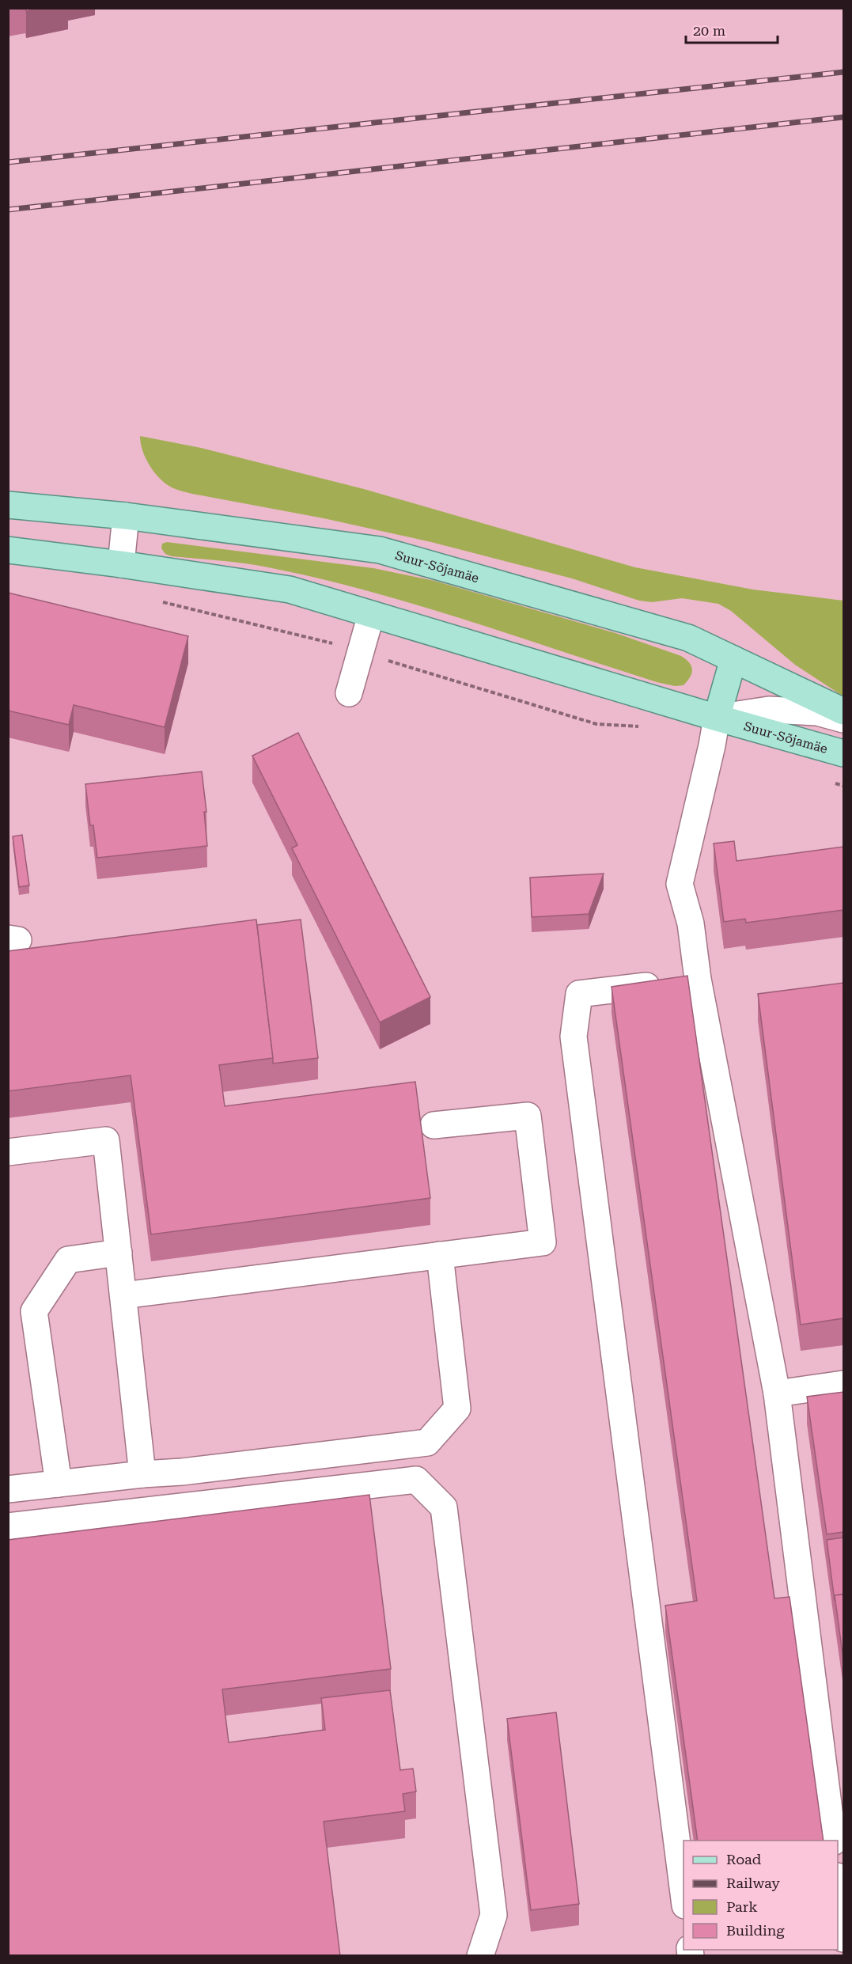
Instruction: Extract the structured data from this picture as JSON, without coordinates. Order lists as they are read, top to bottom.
{
  "streets": {
    "main road": ["Suur-Sõjamäe"]
  },
  "legend": [
    "Road",
    "Railway",
    "Park",
    "Building"
  ],
  "scale_bar": "20 m"
}
